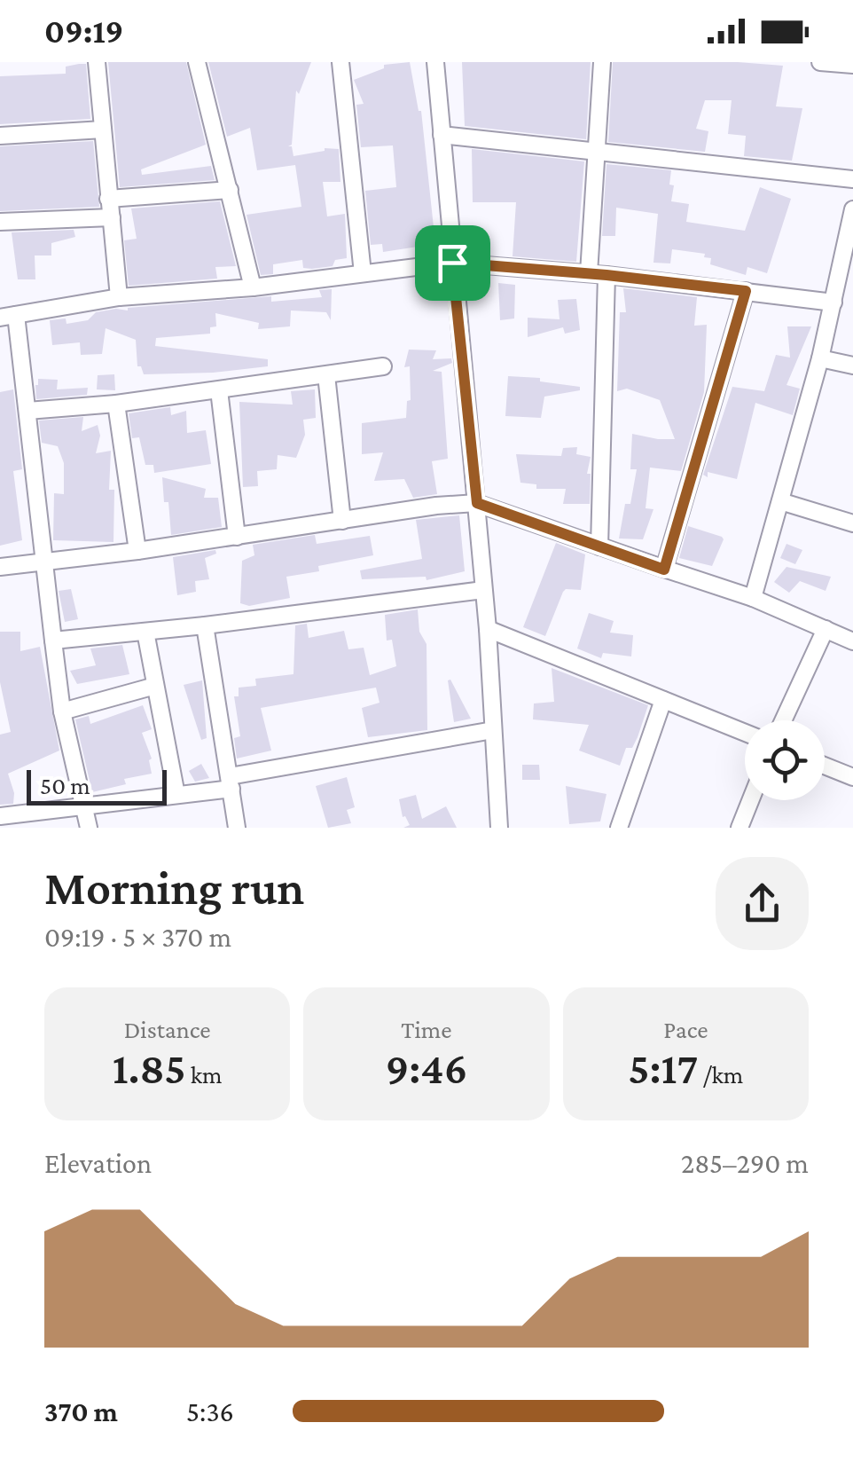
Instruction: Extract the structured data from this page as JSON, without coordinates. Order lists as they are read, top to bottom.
{
  "scale_bar": "50 m",
  "page": {
    "status": "09:19",
    "scale": "50 m",
    "heading": ["Morning run", "09:19 · 5 × 370 m"],
    "stats": [
      ["Distance", "1.85 km"],
      ["Time", "9:46"],
      ["Pace", "5:17 /km"]
    ],
    "chart": ["Elevation", "285–290 m"],
    "list": [
      {
        "name": "370 m",
        "note": "5:36"
      }
    ]
  }
}
